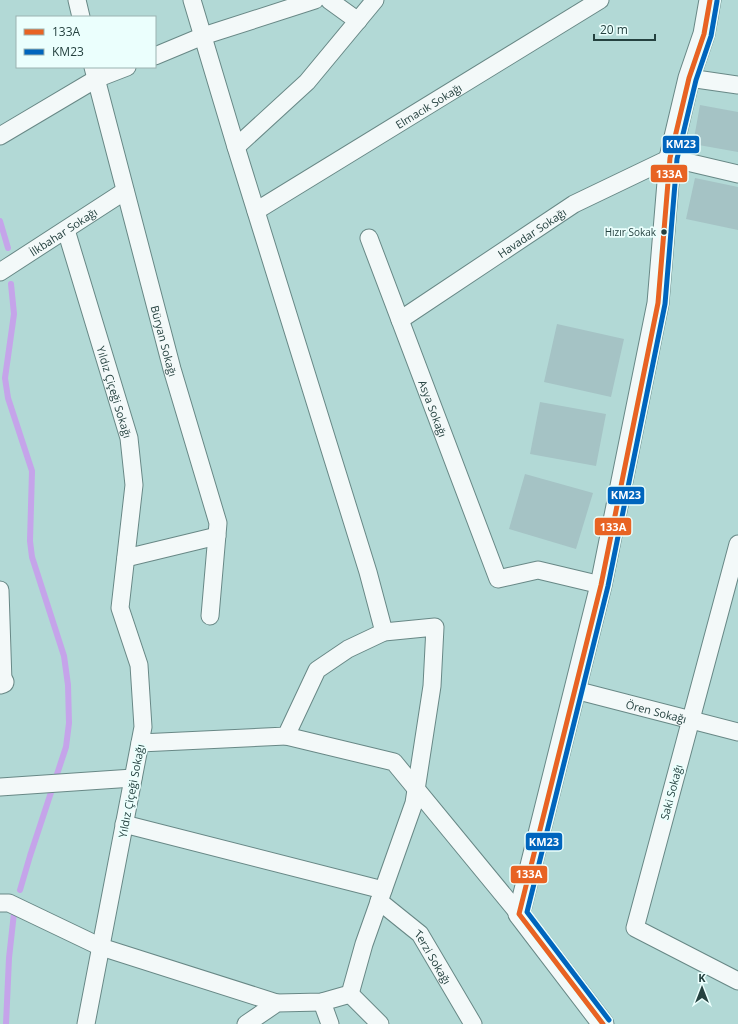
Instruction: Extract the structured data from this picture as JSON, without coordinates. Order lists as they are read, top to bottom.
{
  "streets": {
    "street": [
      "Elmacık Sokağı",
      "İlkbahar Sokağı",
      "Havadar Sokağı",
      "Büryan Sokağı",
      "Yıldız Çiçeği Sokağı",
      "Asya Sokağı",
      "Ören Sokağı",
      "Saki Sokağı",
      "Terzi Sokağı"
    ]
  },
  "crossings": [
    ["İlkbahar Sokağı", "Büryan Sokağı"],
    ["İlkbahar Sokağı", "Yıldız Çiçeği Sokağı"],
    ["Havadar Sokağı", "Asya Sokağı"],
    ["Ören Sokağı", "Saki Sokağı"]
  ],
  "places": ["Hızır Sokak"],
  "lines": ["transit line 133A", "transit line KM23"],
  "legend": ["133A", "KM23"],
  "scale_bar": "20 m",
  "north": "top"
}
